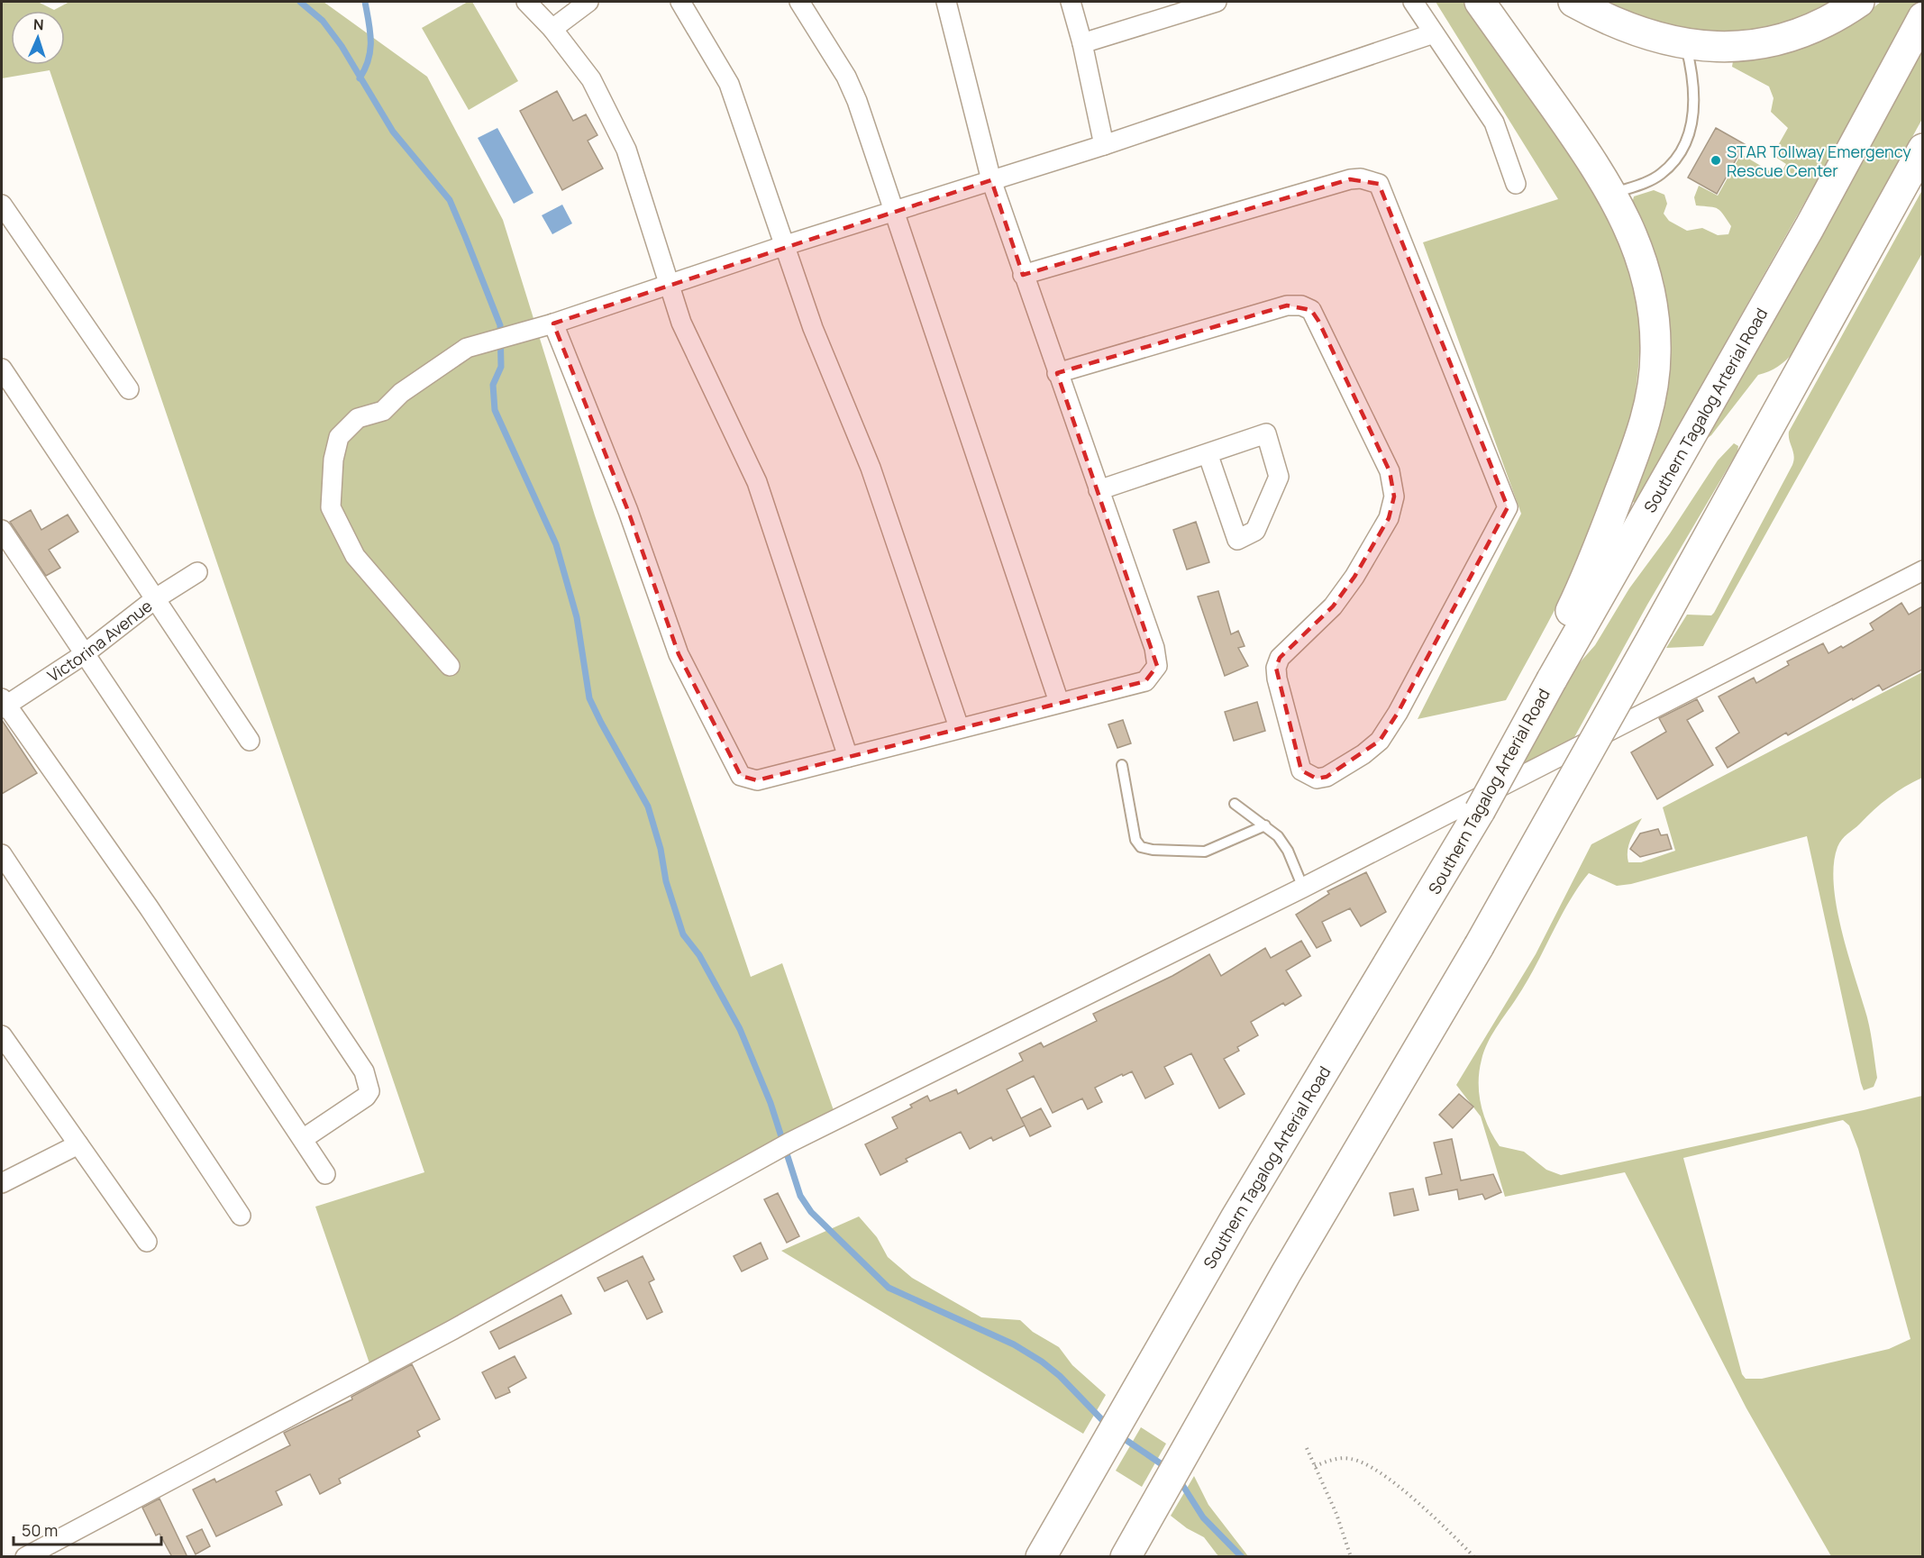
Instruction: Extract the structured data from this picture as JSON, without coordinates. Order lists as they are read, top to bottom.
{
  "streets": {
    "highway": ["Southern Tagalog Arterial Road"],
    "street": ["Victorina Avenue"]
  },
  "places": ["STAR Tollway Emergency Rescue Center"],
  "scale_bar": "50 m",
  "north": "top"
}
